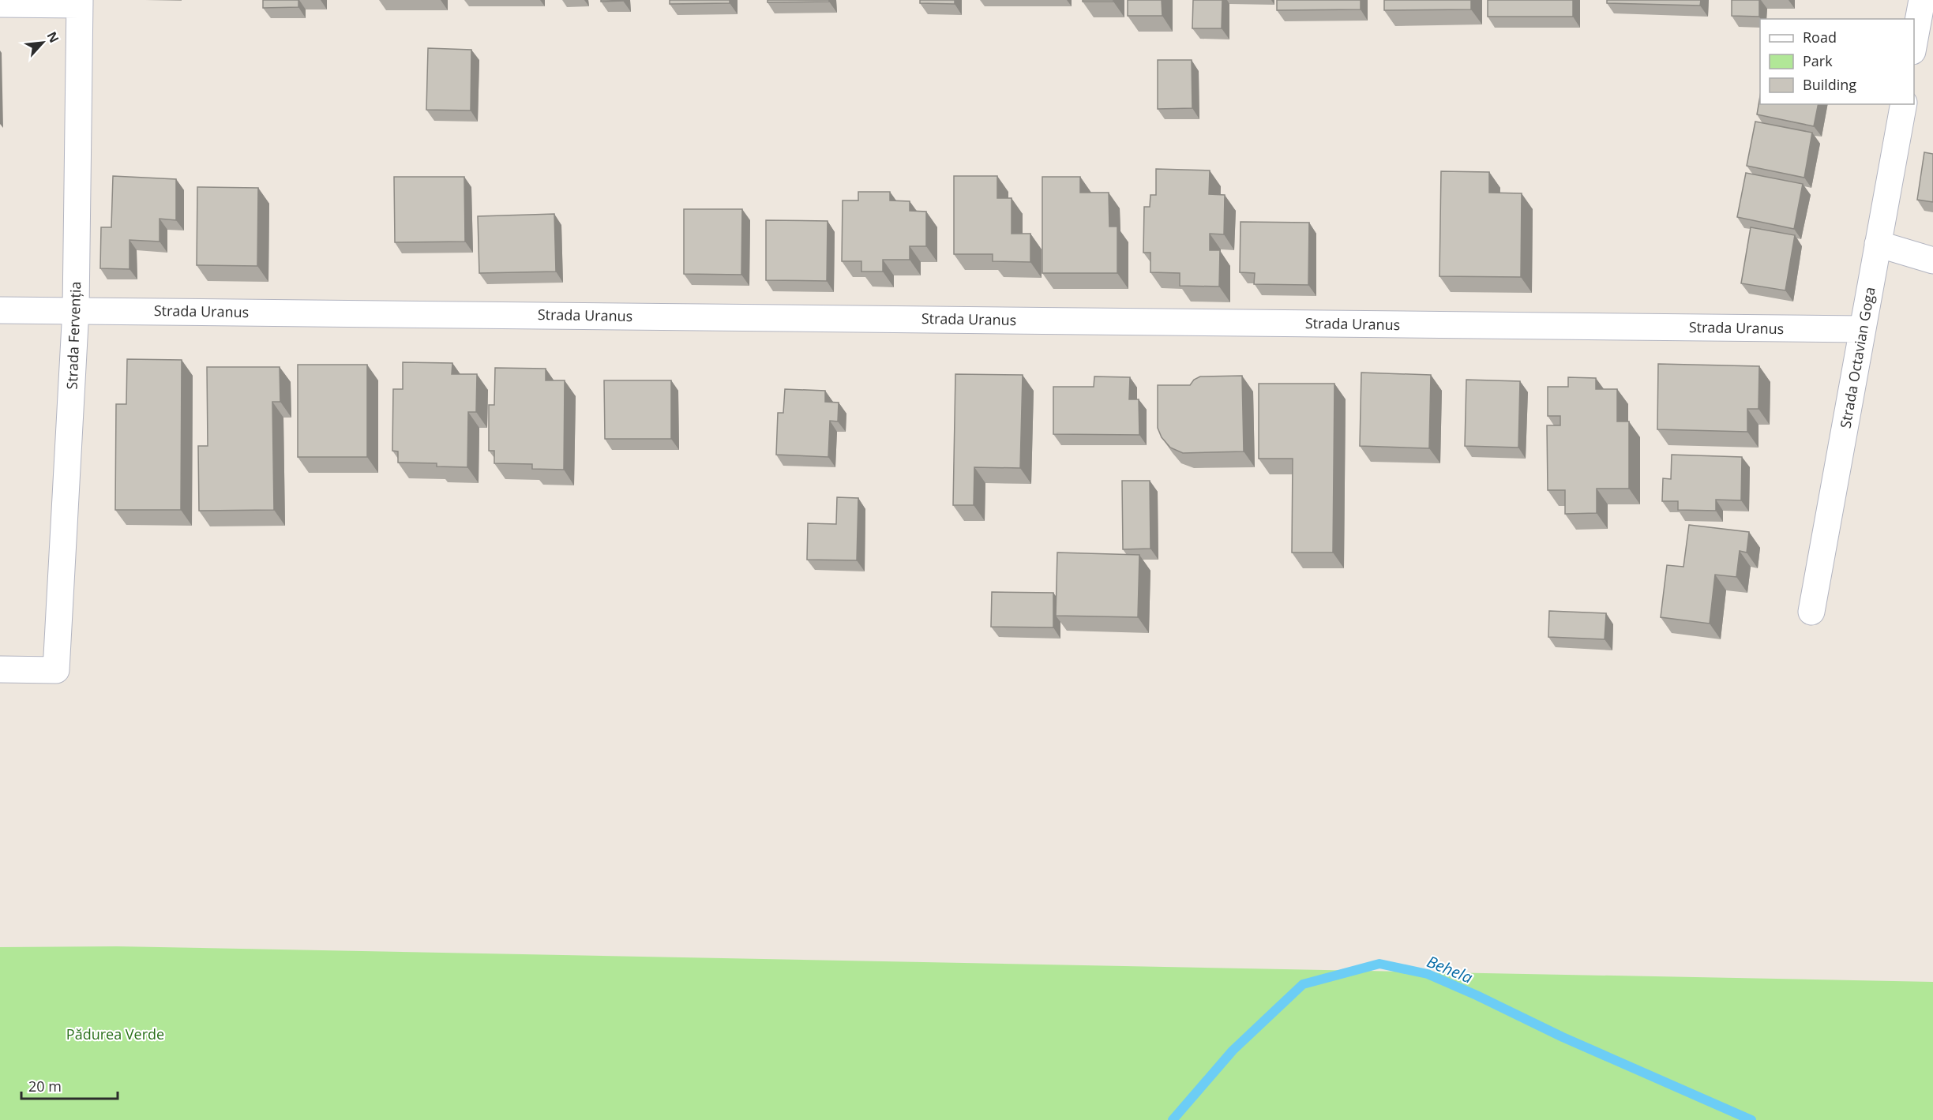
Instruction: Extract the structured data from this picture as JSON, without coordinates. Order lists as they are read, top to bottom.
{
  "streets": {
    "street": ["Strada Uranus", "Strada Fervenția", "Strada Octavian Goga"]
  },
  "crossings": [
    ["Strada Uranus", "Strada Fervenția"],
    ["Strada Uranus", "Strada Octavian Goga"]
  ],
  "water": ["Behela"],
  "parks": ["Pădurea Verde"],
  "legend": ["Road", "Park", "Building"],
  "scale_bar": "20 m",
  "north": "top right"
}
